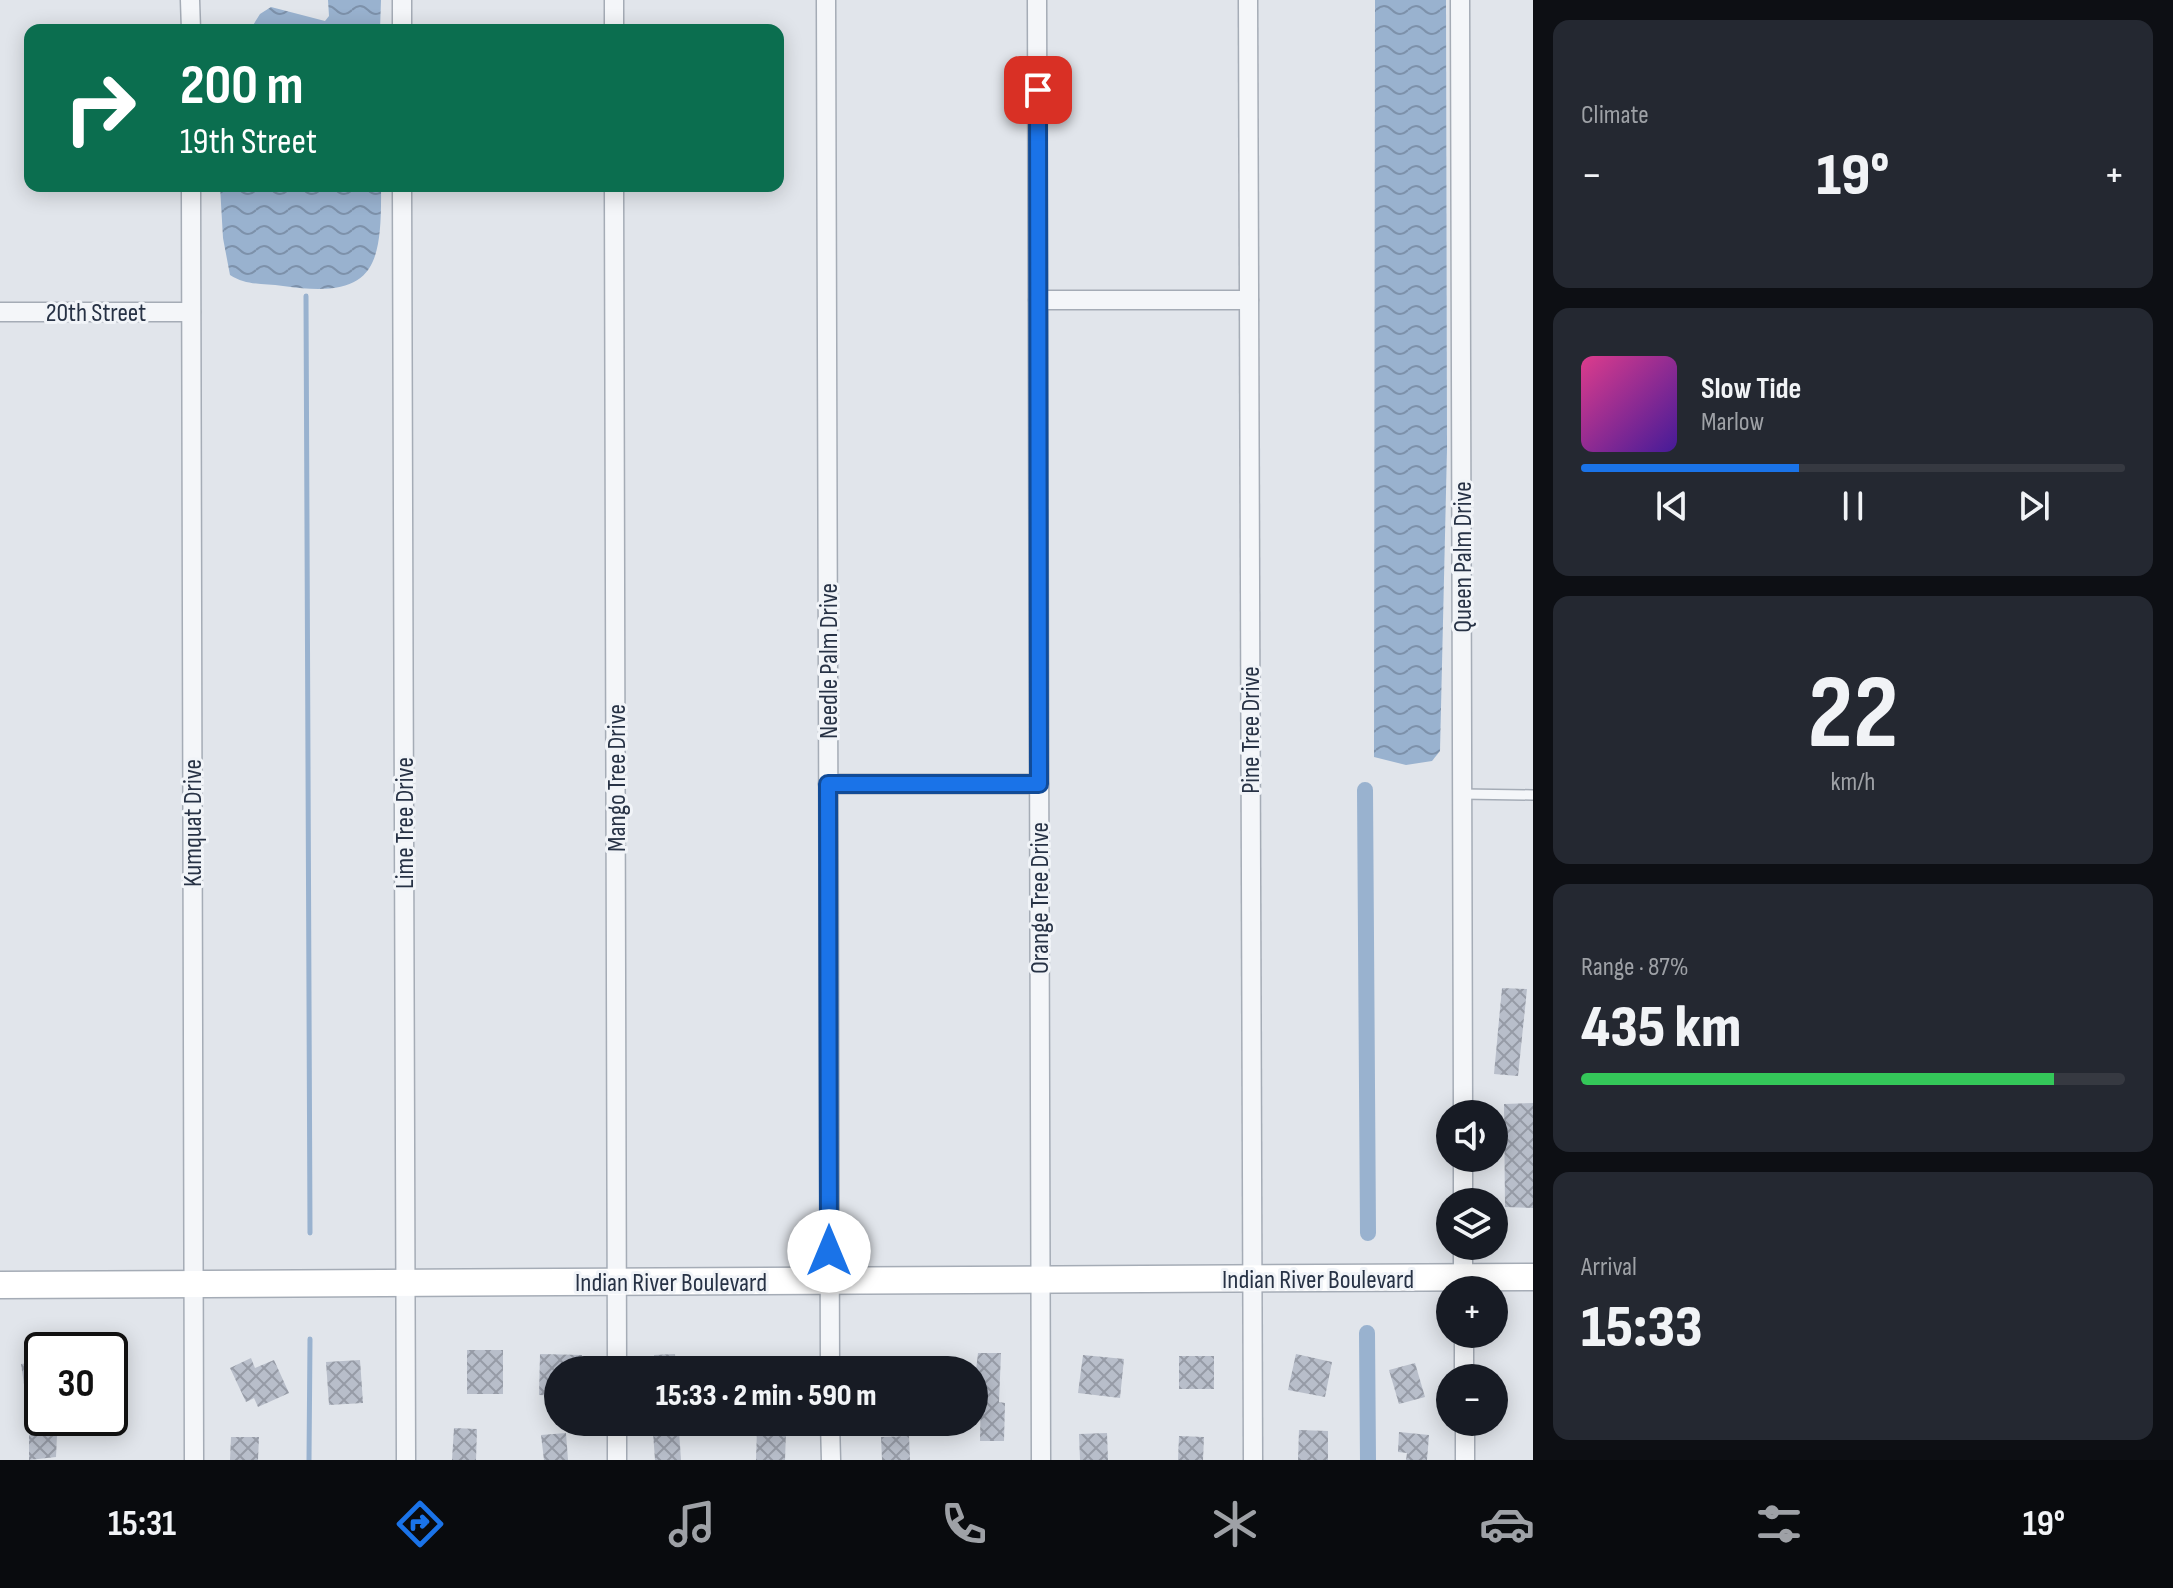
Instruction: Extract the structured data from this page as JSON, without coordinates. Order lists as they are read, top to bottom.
{
  "streets": {
    "main road": ["Indian River Boulevard"],
    "street": [
      "20th Street",
      "Queen Palm Drive",
      "Needle Palm Drive",
      "Pine Tree Drive",
      "Mango Tree Drive",
      "Kumquat Drive",
      "Lime Tree Drive",
      "Orange Tree Drive"
    ]
  },
  "crossings": [
    ["20th Street", "Kumquat Drive"],
    ["Needle Palm Drive", "Indian River Boulevard"],
    ["Pine Tree Drive", "Indian River Boulevard"],
    ["Mango Tree Drive", "Indian River Boulevard"],
    ["Kumquat Drive", "Indian River Boulevard"],
    ["Lime Tree Drive", "Indian River Boulevard"],
    ["Orange Tree Drive", "Indian River Boulevard"]
  ],
  "page": {
    "tile": [
      "Climate",
      ["22", "km/h"],
      ["Range · 87%", "435 km"],
      ["Arrival", "15:33"]
    ],
    "turn": ["200 m", "19th Street"],
    "heat": ["−", "19°", "+"],
    "song": ["Slow Tide", "Marlow"],
    "map_buttons": ["+", "−"],
    "limit": "30",
    "trip": "15:33 · 2 min · 590 m",
    "tabs": ["15:31", "19°"]
  }
}
